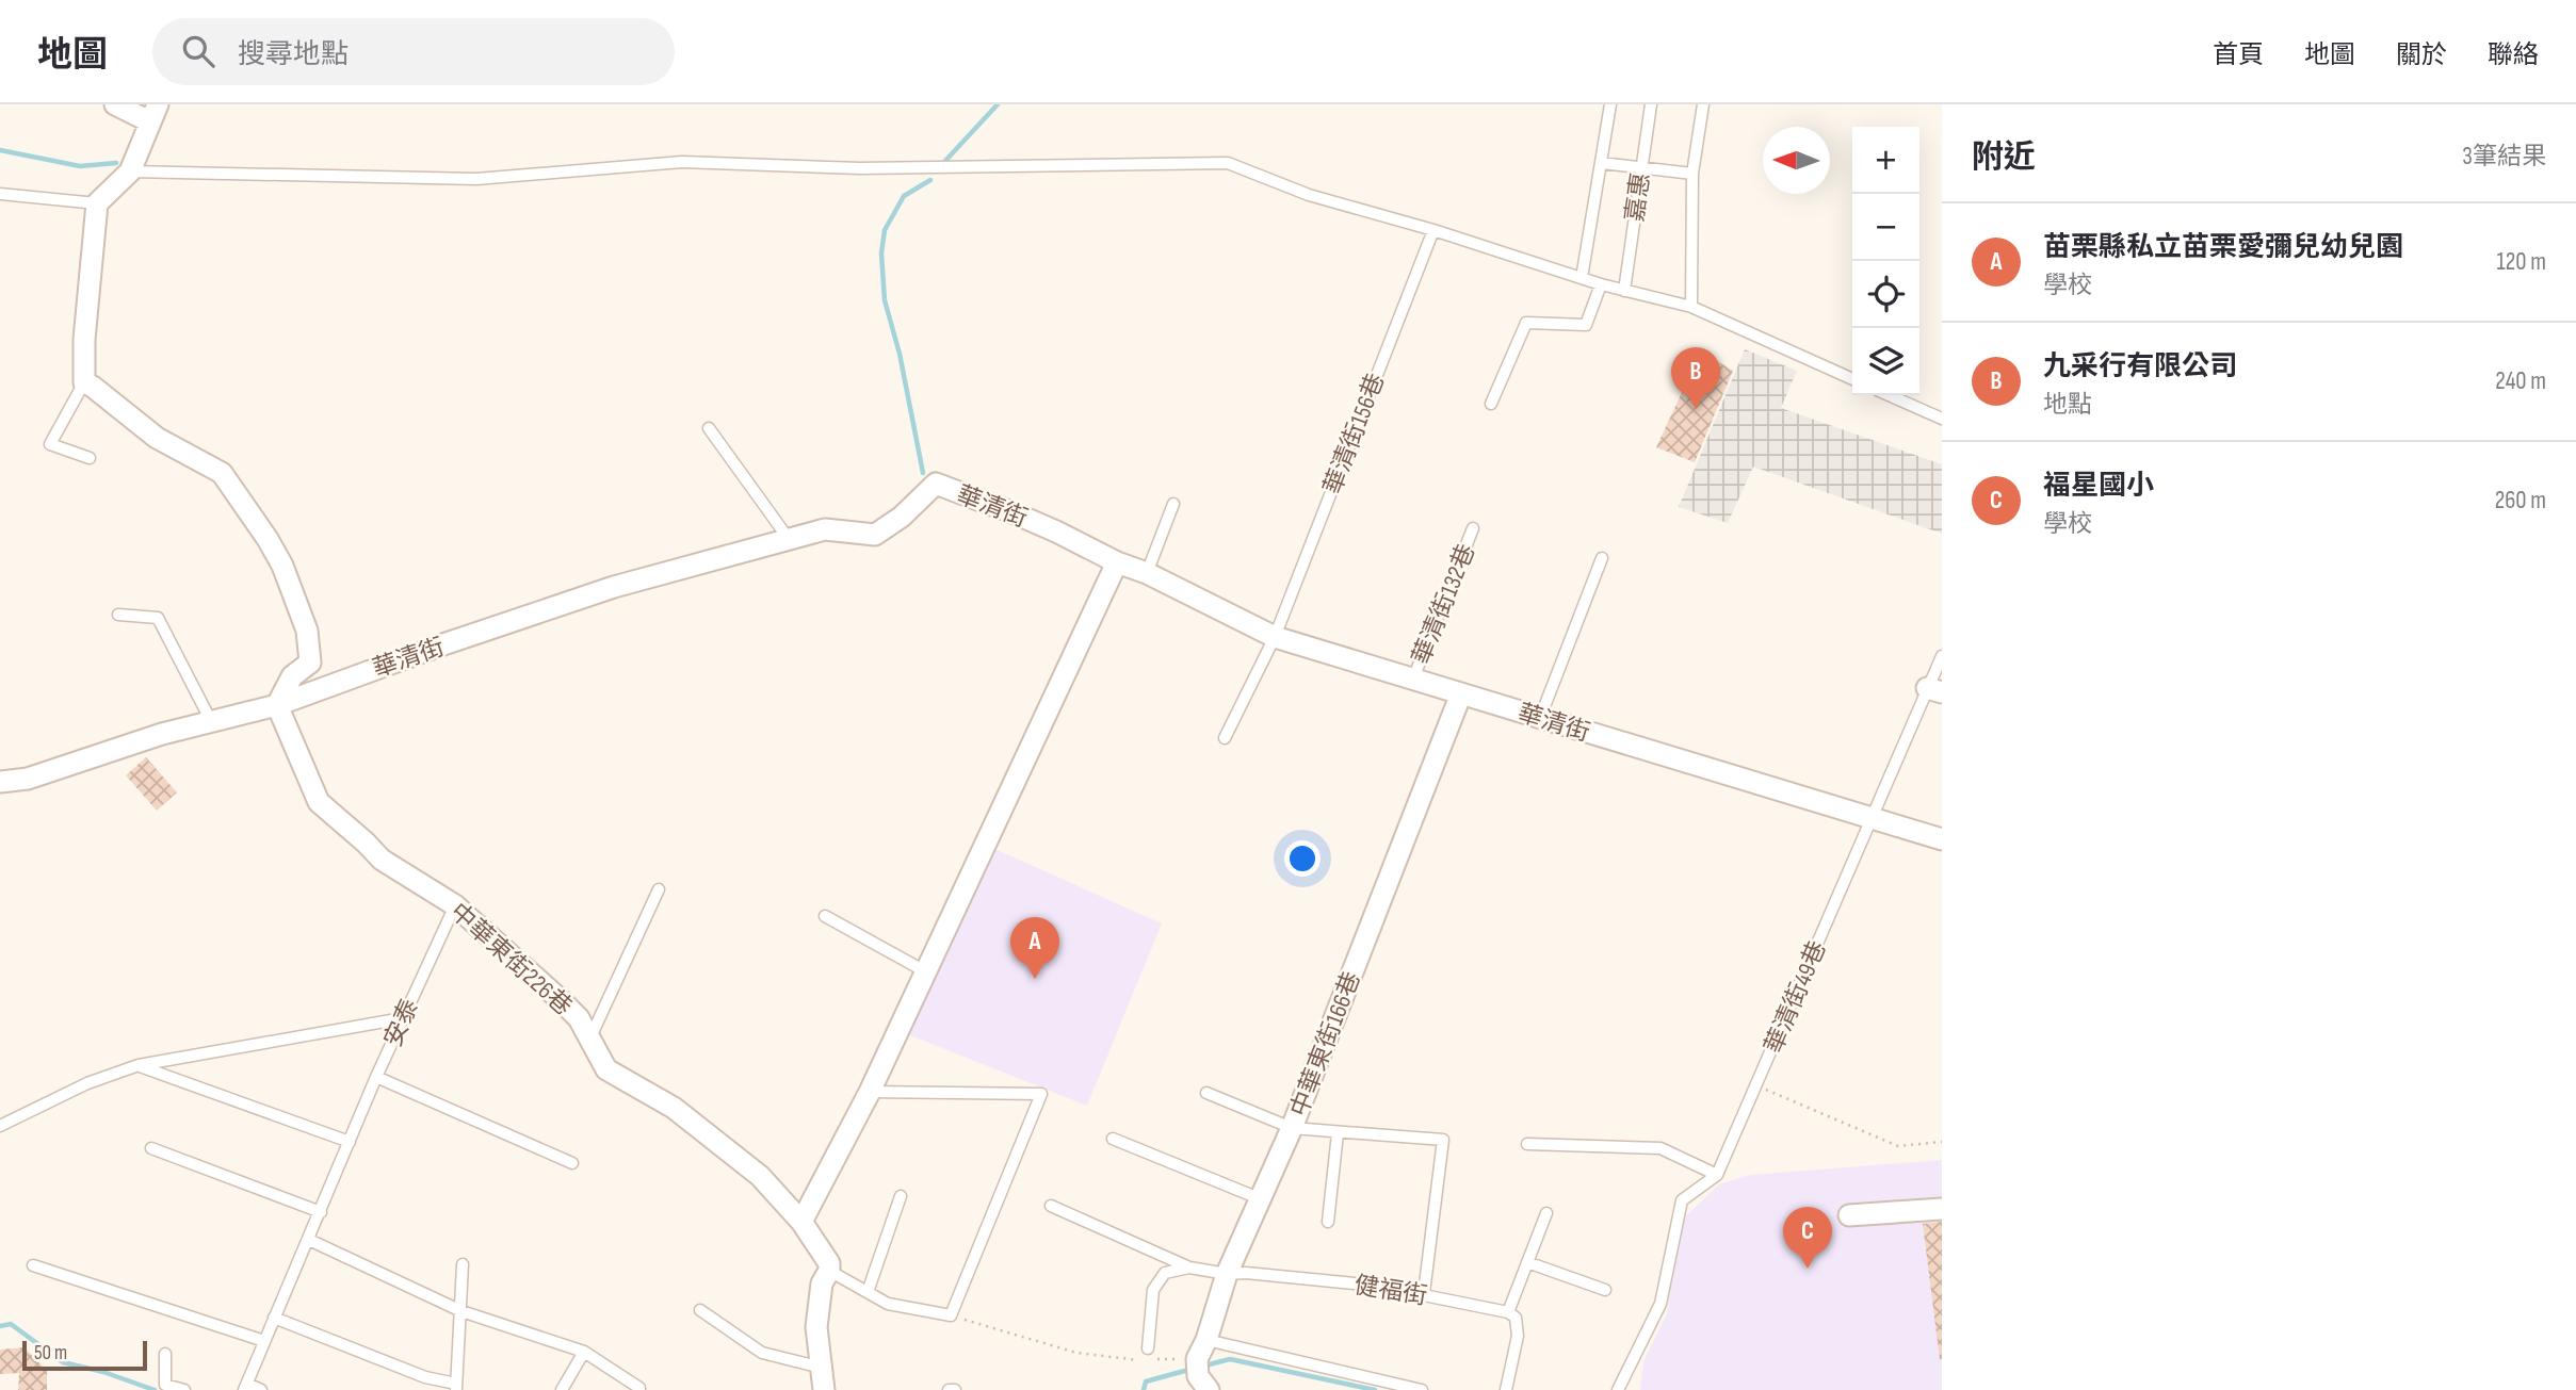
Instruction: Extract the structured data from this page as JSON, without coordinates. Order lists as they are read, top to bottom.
{
  "streets": {
    "street": ["華清街", "中華東街226巷", "中華東街166巷"],
    "lane": [
      "嘉惠",
      "華清街156巷",
      "華清街132巷",
      "華清街49巷",
      "安泰",
      "健福街"
    ]
  },
  "crossings": [
    ["華清街156巷", "華清街"],
    ["華清街", "華清街132巷"],
    ["華清街", "中華東街226巷"],
    ["華清街", "華清街49巷"],
    ["華清街", "中華東街166巷"],
    ["中華東街226巷", "安泰"],
    ["中華東街166巷", "健福街"]
  ],
  "scale_bar": "50 m",
  "north": "left",
  "page": {
    "header": "地圖",
    "search": "搜尋地點",
    "nav": [
      "首頁",
      "地圖",
      "關於",
      "聯絡"
    ],
    "heading": ["附近", "3筆結果"],
    "map_buttons": ["+", "−"],
    "list": [
      {
        "mark": "A",
        "name": "苗栗縣私立苗栗愛彌兒幼兒園",
        "note": "學校",
        "value": "120 m"
      },
      {
        "mark": "B",
        "name": "九采行有限公司",
        "note": "地點",
        "value": "240 m"
      },
      {
        "mark": "C",
        "name": "福星國小",
        "note": "學校",
        "value": "260 m"
      }
    ],
    "pins": ["B", "A", "C"],
    "scale": "50 m"
  }
}
